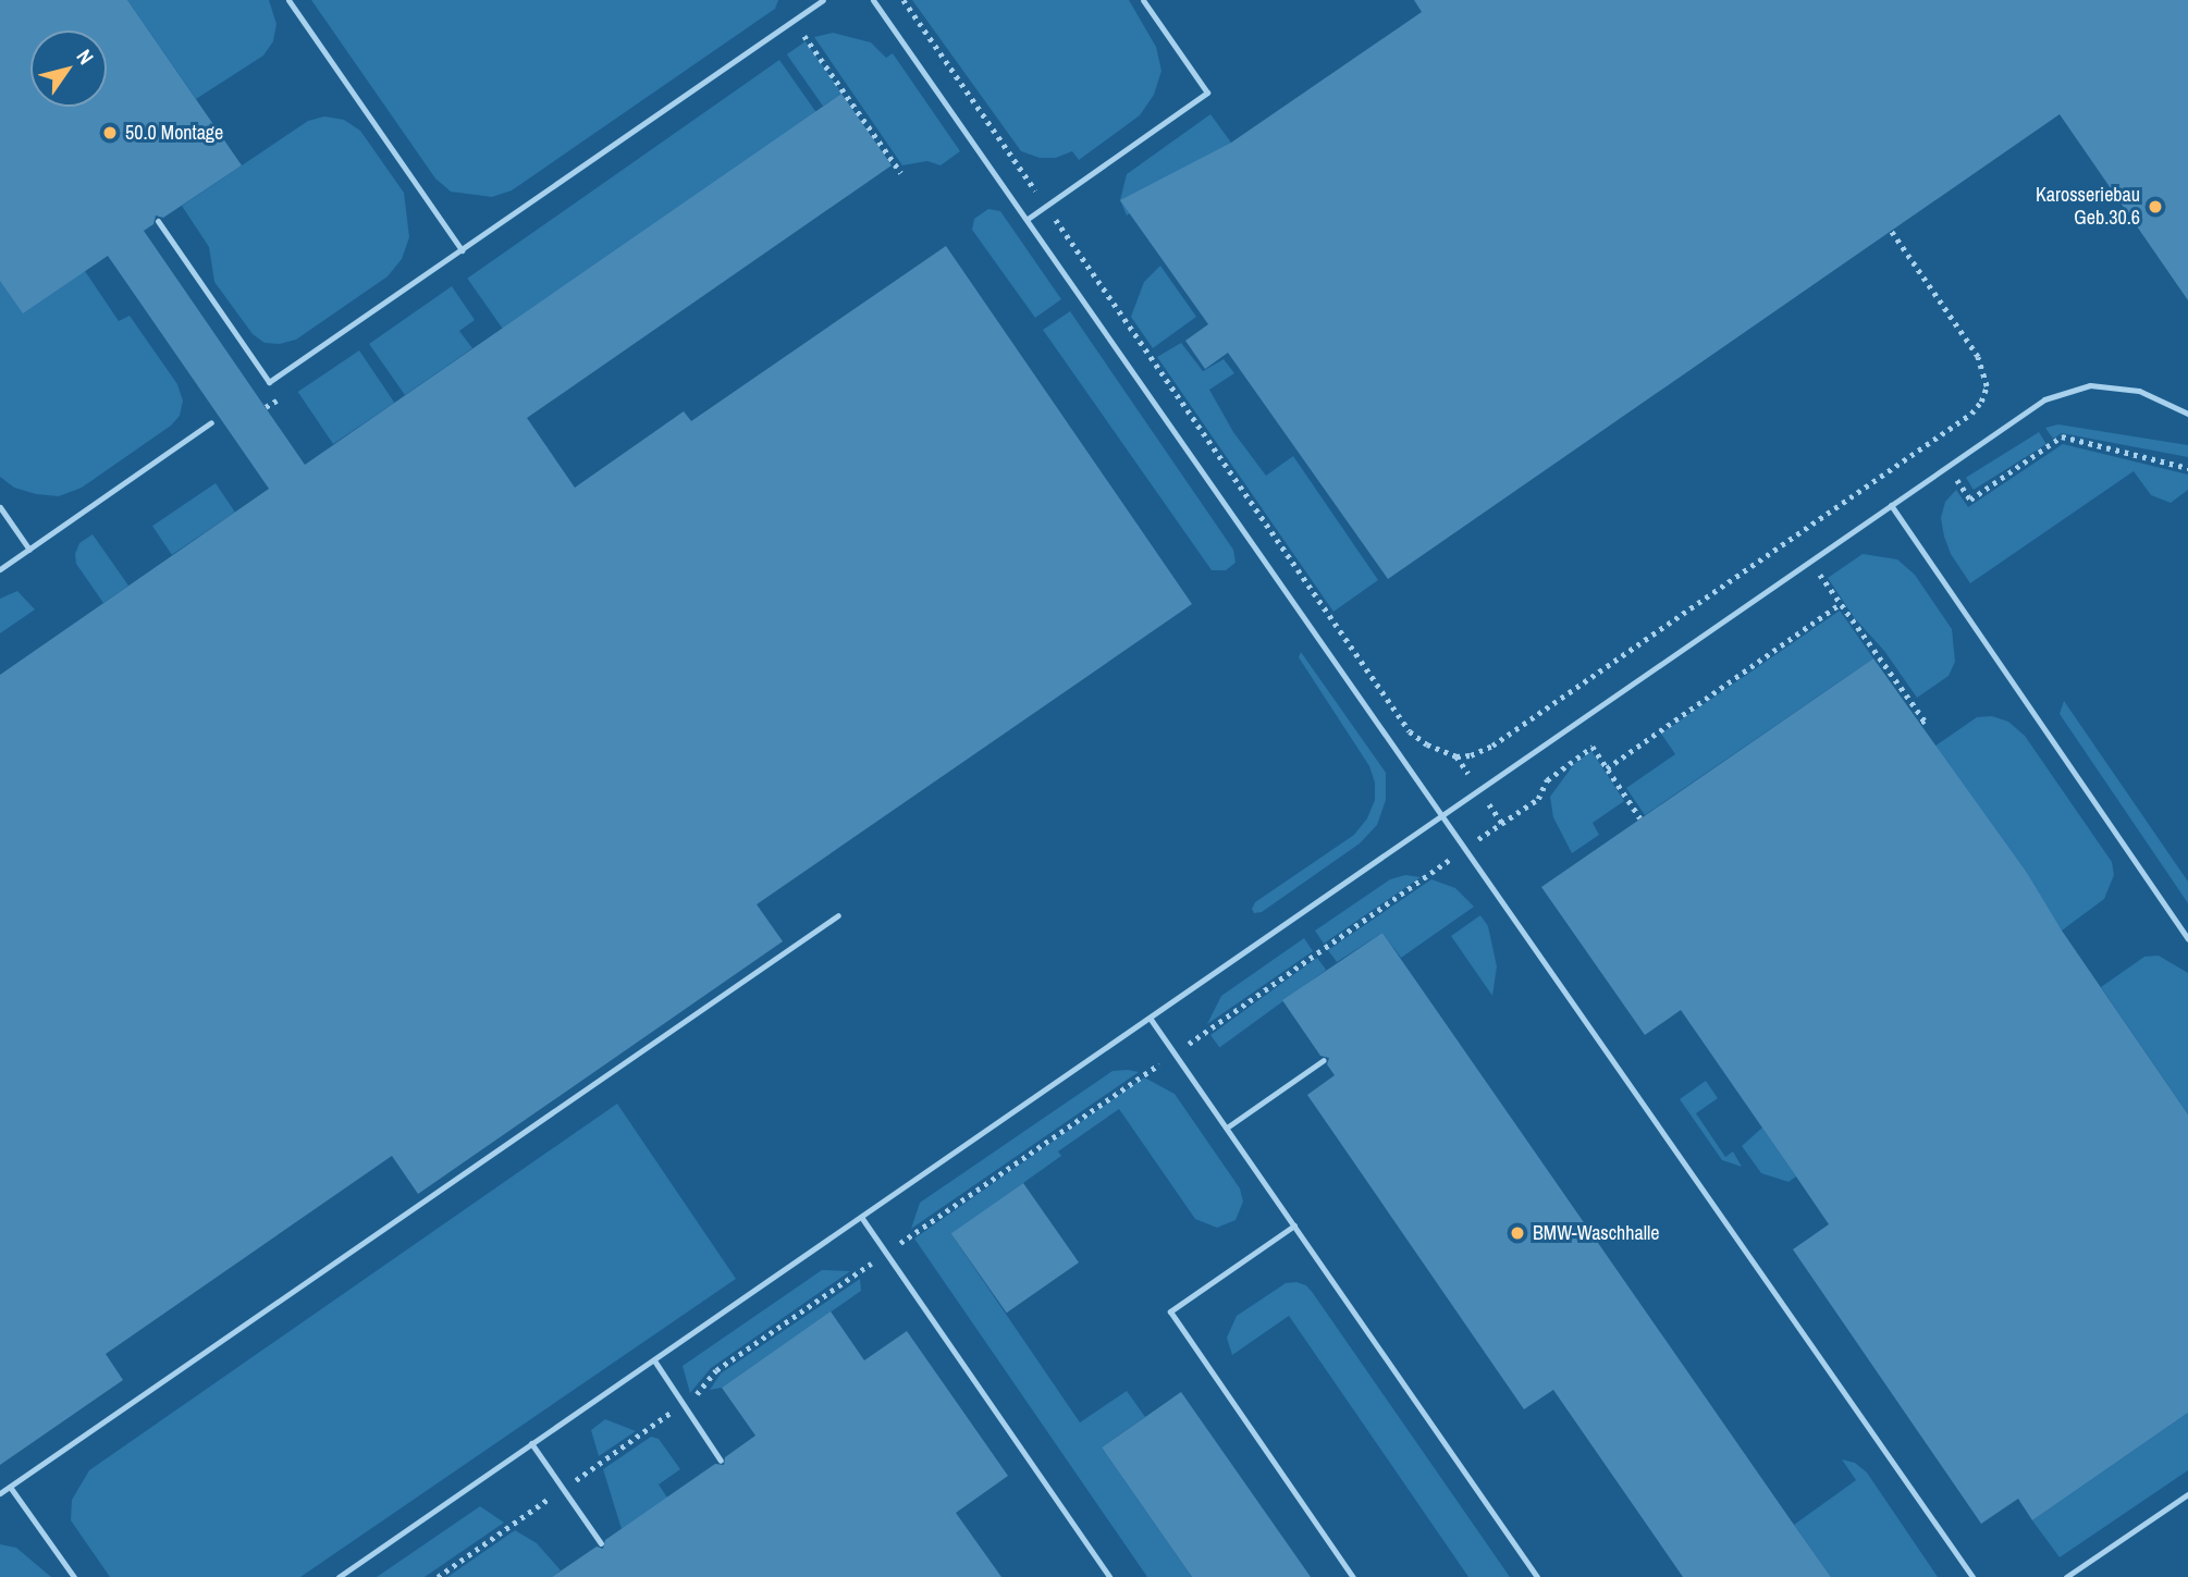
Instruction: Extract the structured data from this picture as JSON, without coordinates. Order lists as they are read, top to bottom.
{
  "places": ["50.0 Montage", "Karosseriebau Geb.30.6", "BMW-Waschhalle"],
  "north": "top right"
}
